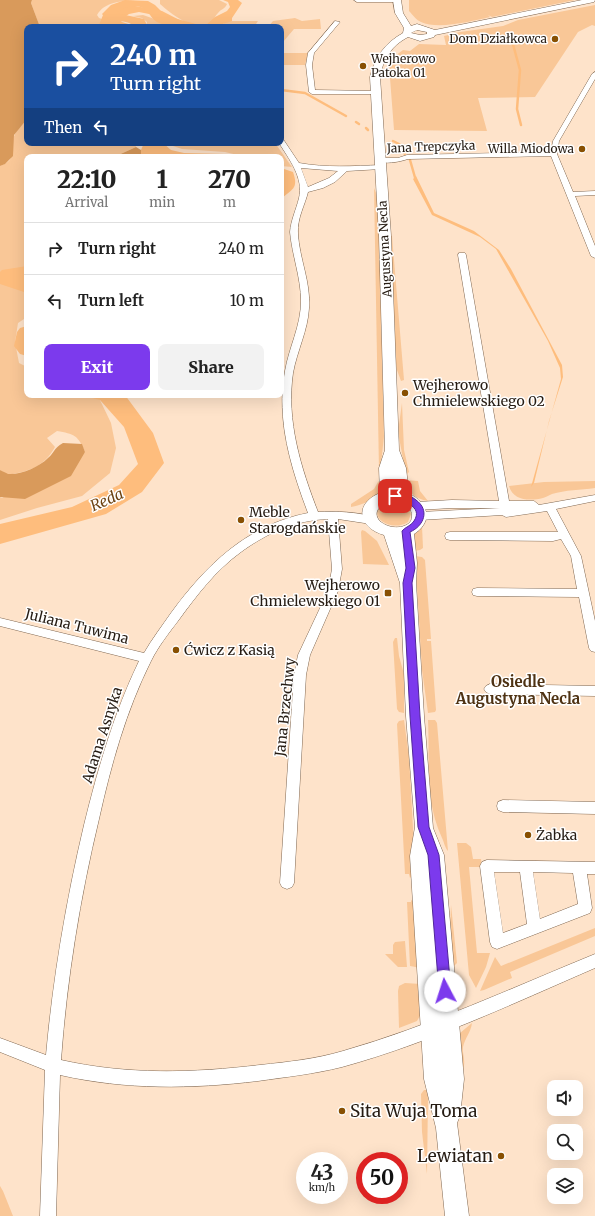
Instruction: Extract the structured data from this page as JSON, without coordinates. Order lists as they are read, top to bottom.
{
  "streets": {
    "main road": ["Augustyna Necla"],
    "street": [
      "Jana Trepczyka",
      "Juliana Tuwima",
      "Jana Brzechwy",
      "Adama Asnyka"
    ]
  },
  "crossings": [
    ["Jana Trepczyka", "Augustyna Necla"],
    ["Augustyna Necla", "Adama Asnyka"],
    ["Juliana Tuwima", "Adama Asnyka"],
    ["Jana Brzechwy", "Adama Asnyka"]
  ],
  "districts": ["Osiedle Augustyna Necla"],
  "water": ["Reda"],
  "places": {
    "other": [
      "Dom Działkowca",
      "Wejherowo Patoka 01",
      "Willa Miodowa",
      "Wejherowo Chmielewskiego 02",
      "Meble Starogdańskie",
      "Ćwicz z Kasią",
      "Żabka",
      "Sita Wuja Toma",
      "Lewiatan"
    ],
    "transit": ["Wejherowo Chmielewskiego 01"]
  },
  "page": {
    "turn": ["240 m", "Turn right"],
    "then": "Then",
    "eta": [
      "22:10",
      "Arrival",
      "1",
      "min",
      "270",
      "m"
    ],
    "list": [
      {
        "name": "Turn right",
        "value": "240 m"
      },
      {
        "name": "Turn left",
        "value": "10 m"
      }
    ],
    "buttons": ["Exit", "Share"],
    "speed": "43 km/h",
    "limit": "50"
  }
}
